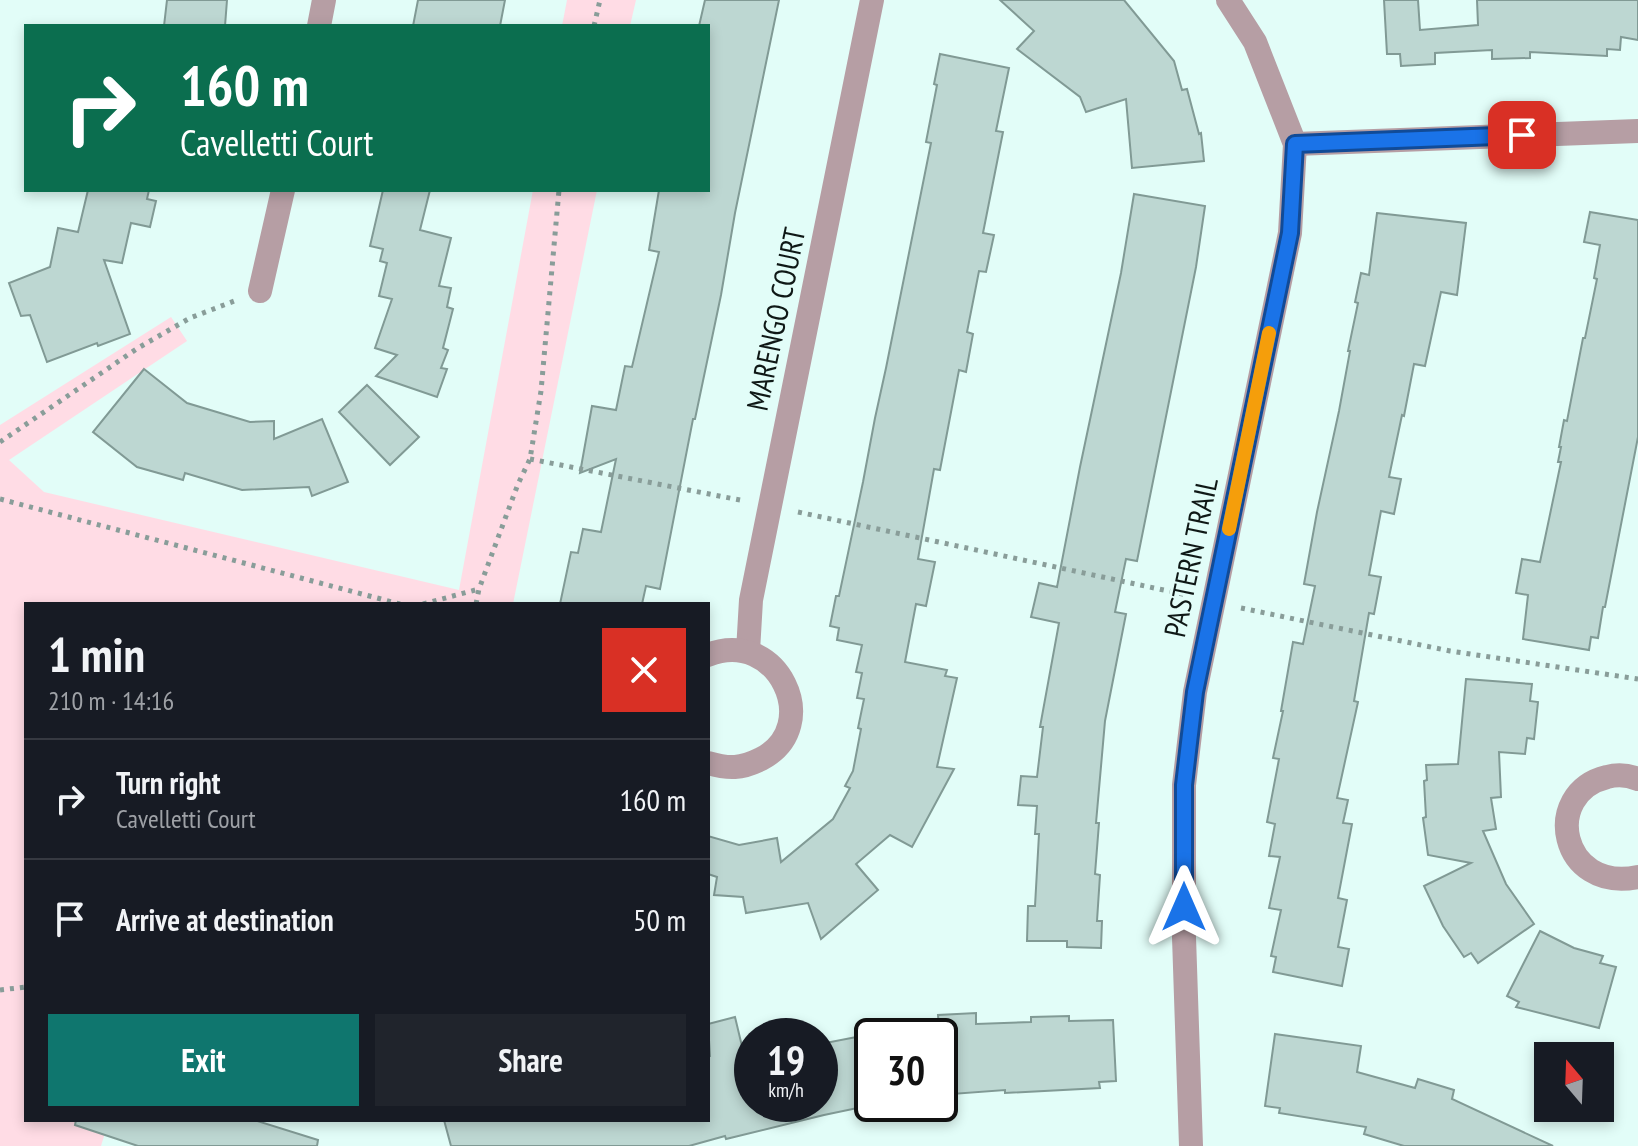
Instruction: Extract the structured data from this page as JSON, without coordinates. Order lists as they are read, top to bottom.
{
  "streets": {
    "street": ["MARENGO COURT", "PASTERN TRAIL"]
  },
  "north": "top",
  "page": {
    "turn": ["160 m", "Cavelletti Court"],
    "heading": ["1 min", "210 m · 14:16"],
    "list": [
      {
        "name": "Turn right",
        "note": "Cavelletti Court",
        "value": "160 m"
      },
      {
        "name": "Arrive at destination",
        "value": "50 m"
      }
    ],
    "buttons": ["Exit", "Share"],
    "speed": "19 km/h",
    "limit": "30"
  }
}
